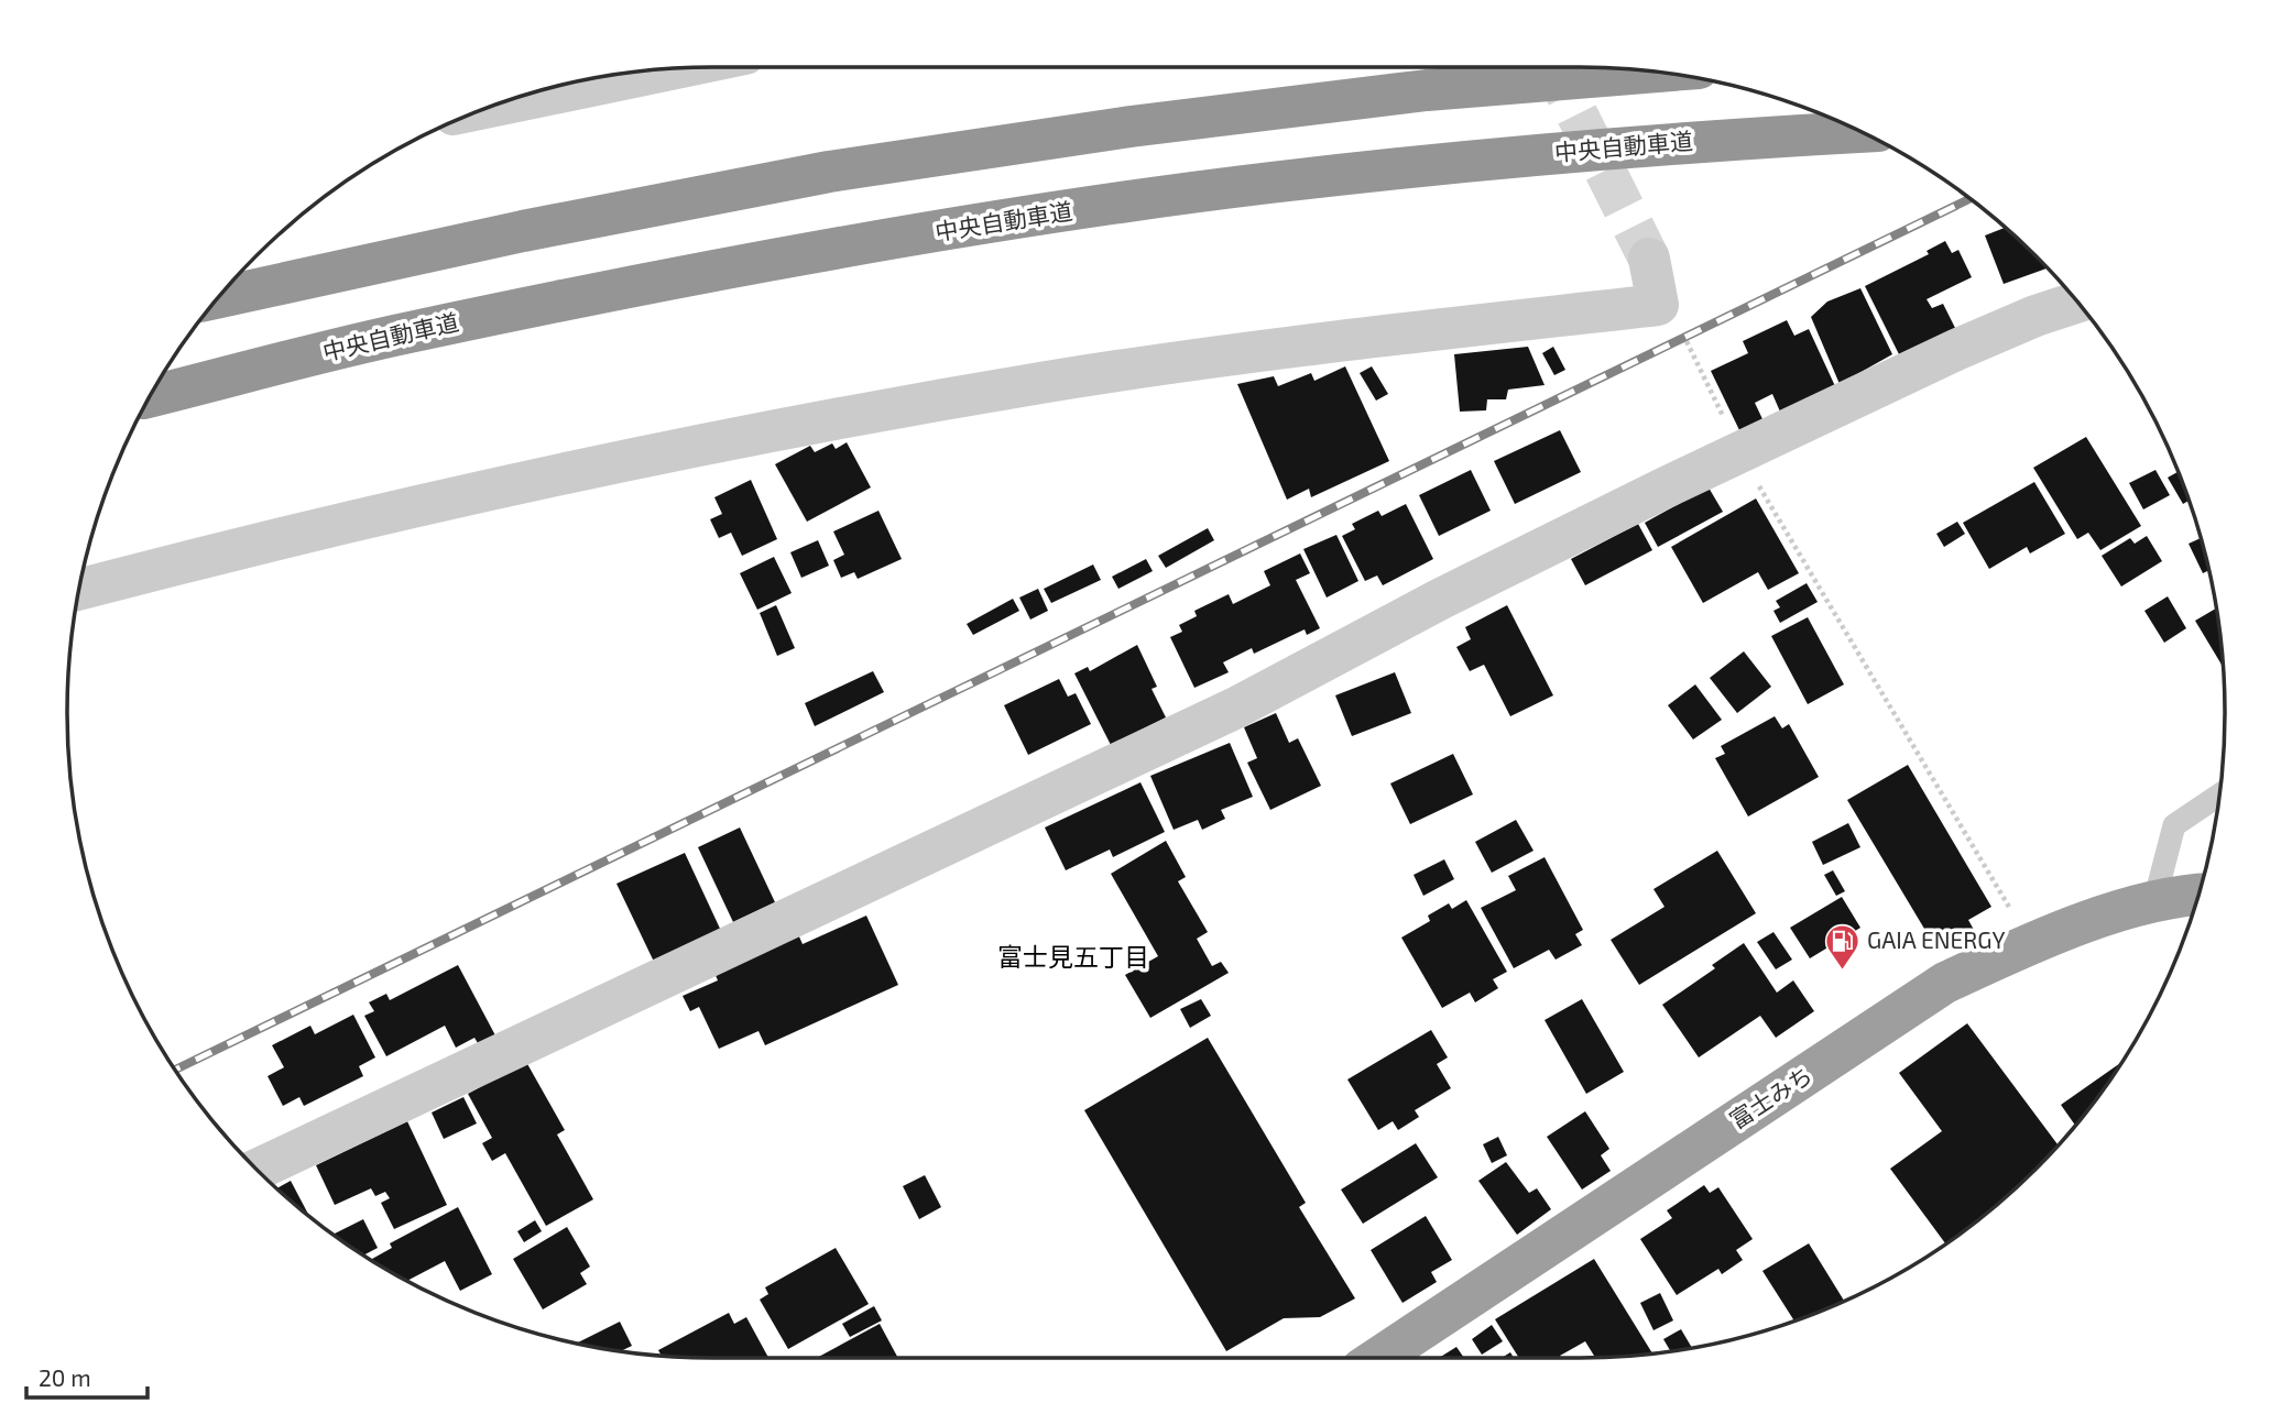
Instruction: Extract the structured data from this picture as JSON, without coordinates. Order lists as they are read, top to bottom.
{
  "streets": {
    "highway": ["中央自動車道", "富士みち"]
  },
  "districts": ["富士見五丁目"],
  "places": {
    "fuel station": ["GAIA ENERGY"]
  },
  "scale_bar": "20 m"
}
